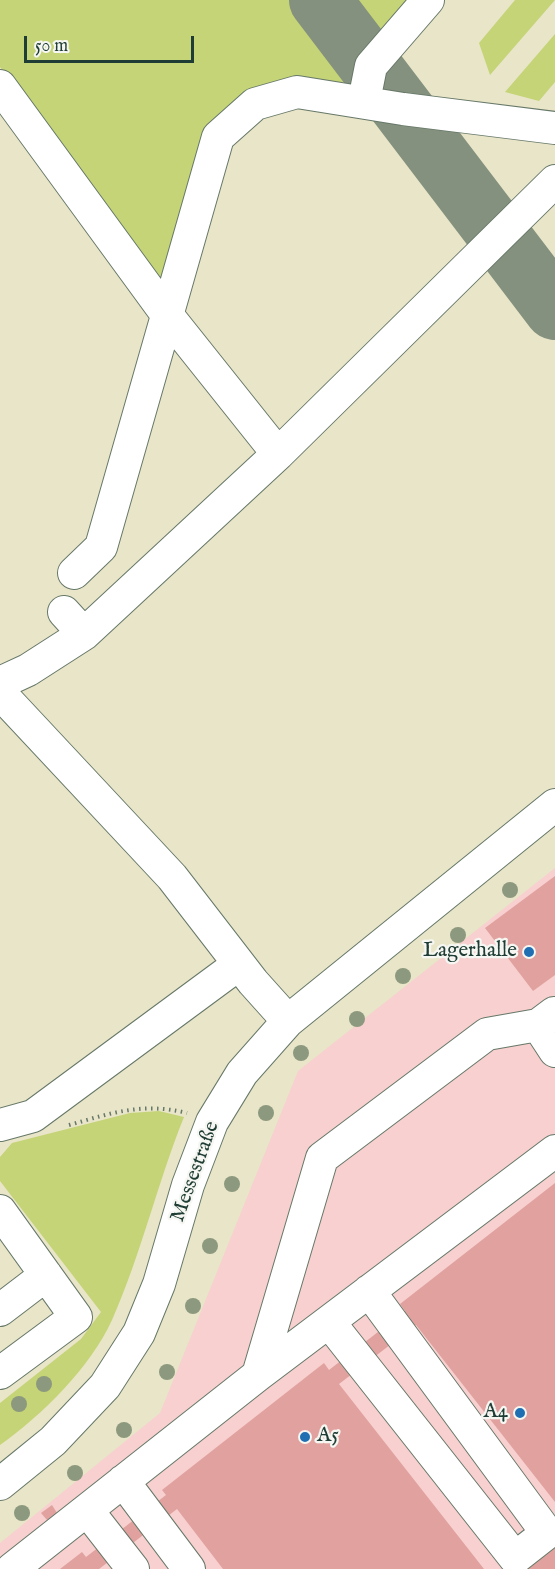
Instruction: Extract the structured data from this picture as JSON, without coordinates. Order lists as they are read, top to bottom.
{
  "streets": {
    "street": ["Messestraße"]
  },
  "places": ["Lagerhalle", "A4", "A5"],
  "scale_bar": "50 m"
}
